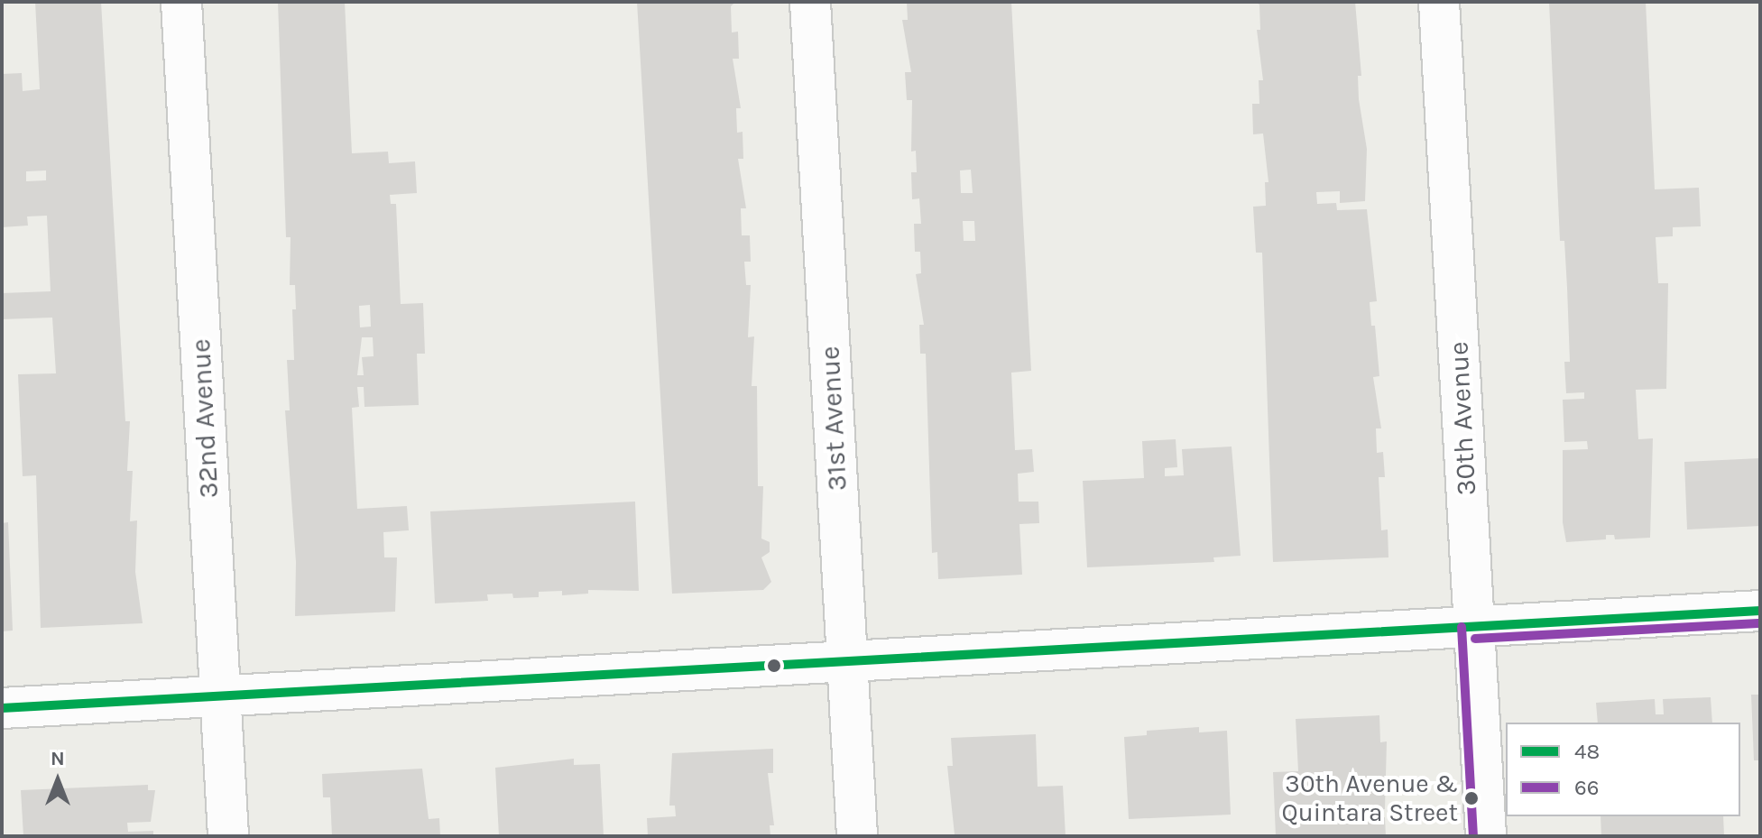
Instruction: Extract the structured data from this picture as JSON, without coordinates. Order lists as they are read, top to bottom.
{
  "streets": {
    "street": ["32nd Avenue", "31st Avenue", "30th Avenue"]
  },
  "places": ["30th Avenue & Quintara Street"],
  "lines": ["transit line 48", "transit line 66"],
  "legend": ["48", "66"],
  "north": "top"
}
